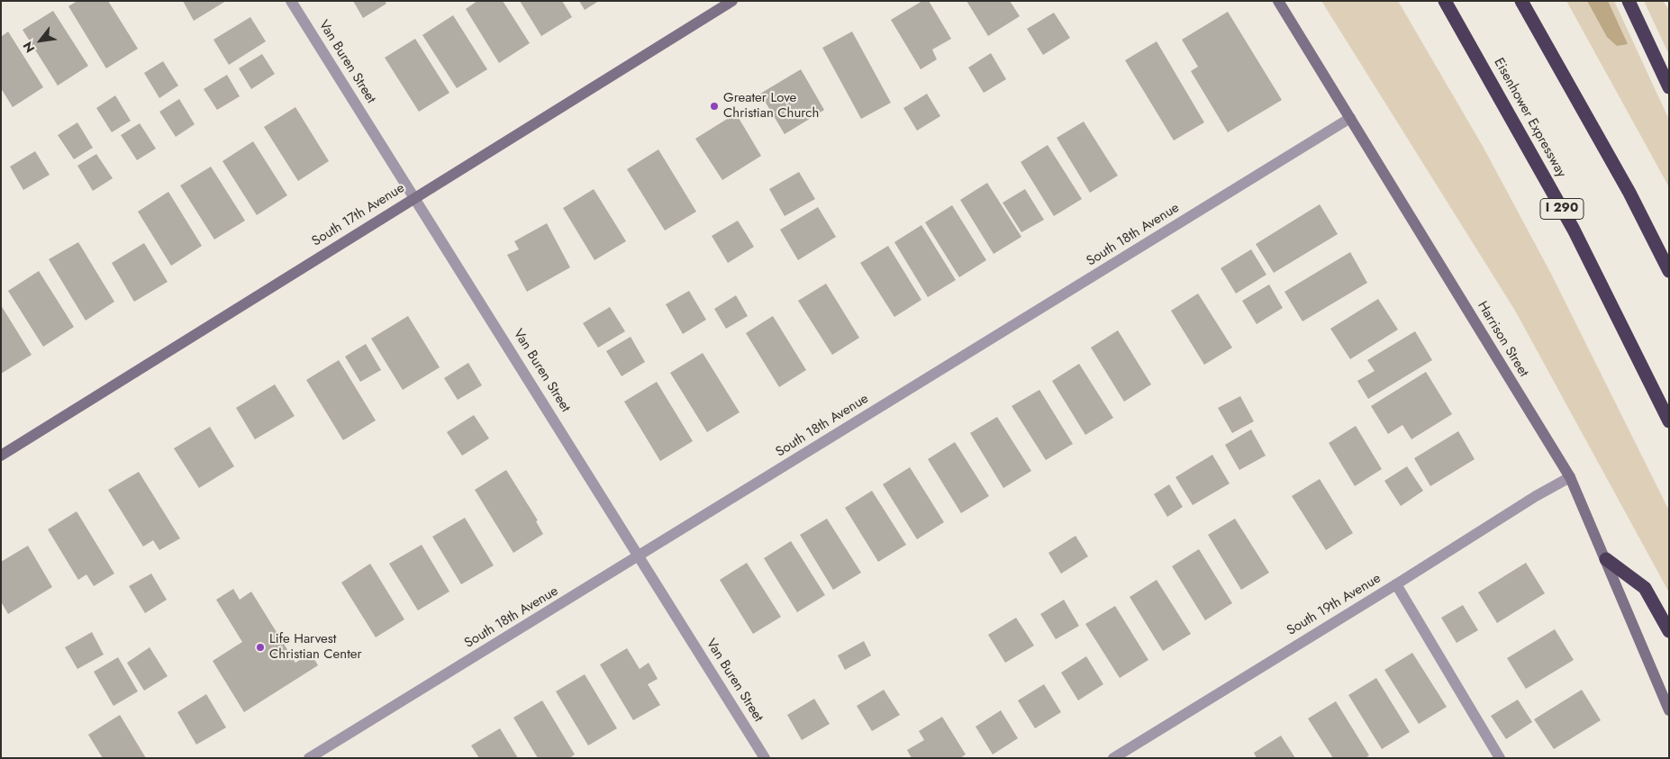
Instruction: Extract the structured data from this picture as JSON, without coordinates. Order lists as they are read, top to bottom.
{
  "streets": {
    "highway": ["Eisenhower Expressway", "I 290"],
    "street": [
      "Van Buren Street",
      "South 17th Avenue",
      "South 18th Avenue",
      "Harrison Street",
      "South 19th Avenue"
    ]
  },
  "crossings": [
    ["Van Buren Street", "South 17th Avenue"],
    ["Van Buren Street", "South 18th Avenue"],
    ["South 18th Avenue", "Harrison Street"],
    ["Harrison Street", "South 19th Avenue"]
  ],
  "places": ["Greater Love Christian Church", "Life Harvest Christian Center"],
  "north": "bottom left"
}
